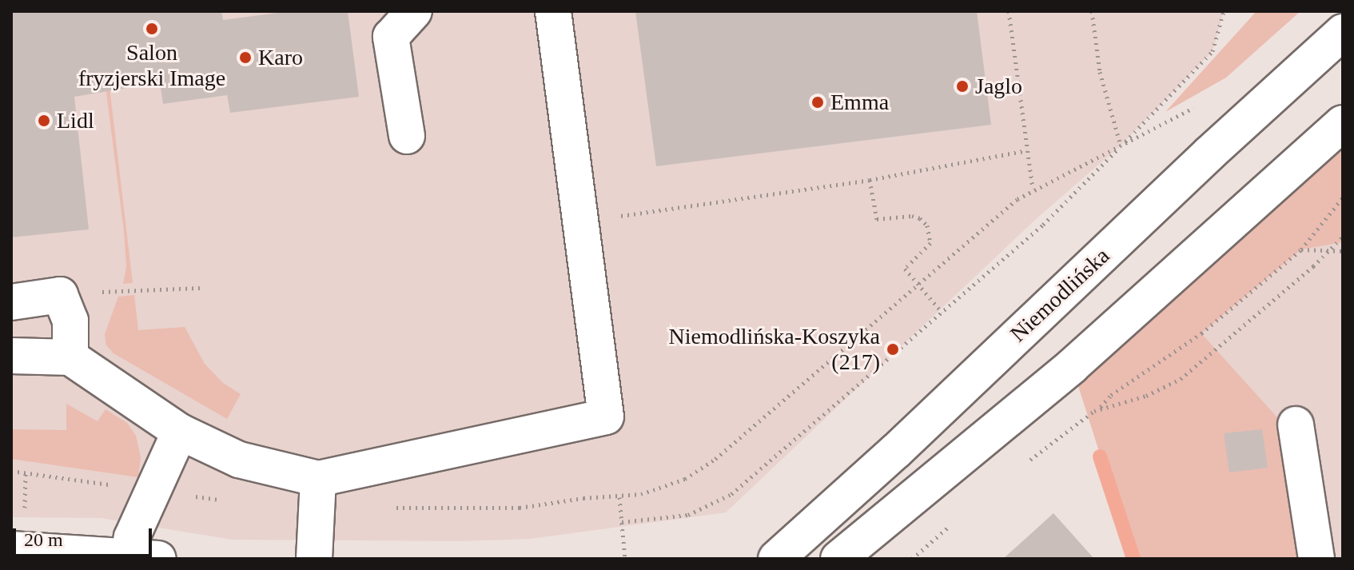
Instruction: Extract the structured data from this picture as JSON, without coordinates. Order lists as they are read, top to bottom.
{
  "streets": {
    "main road": ["Niemodlińska"]
  },
  "places": [
    "Salon fryzjerski Image",
    "Karo",
    "Jaglo",
    "Emma",
    "Lidl",
    "Niemodlińska-Koszyka (217)"
  ],
  "scale_bar": "20 m"
}
